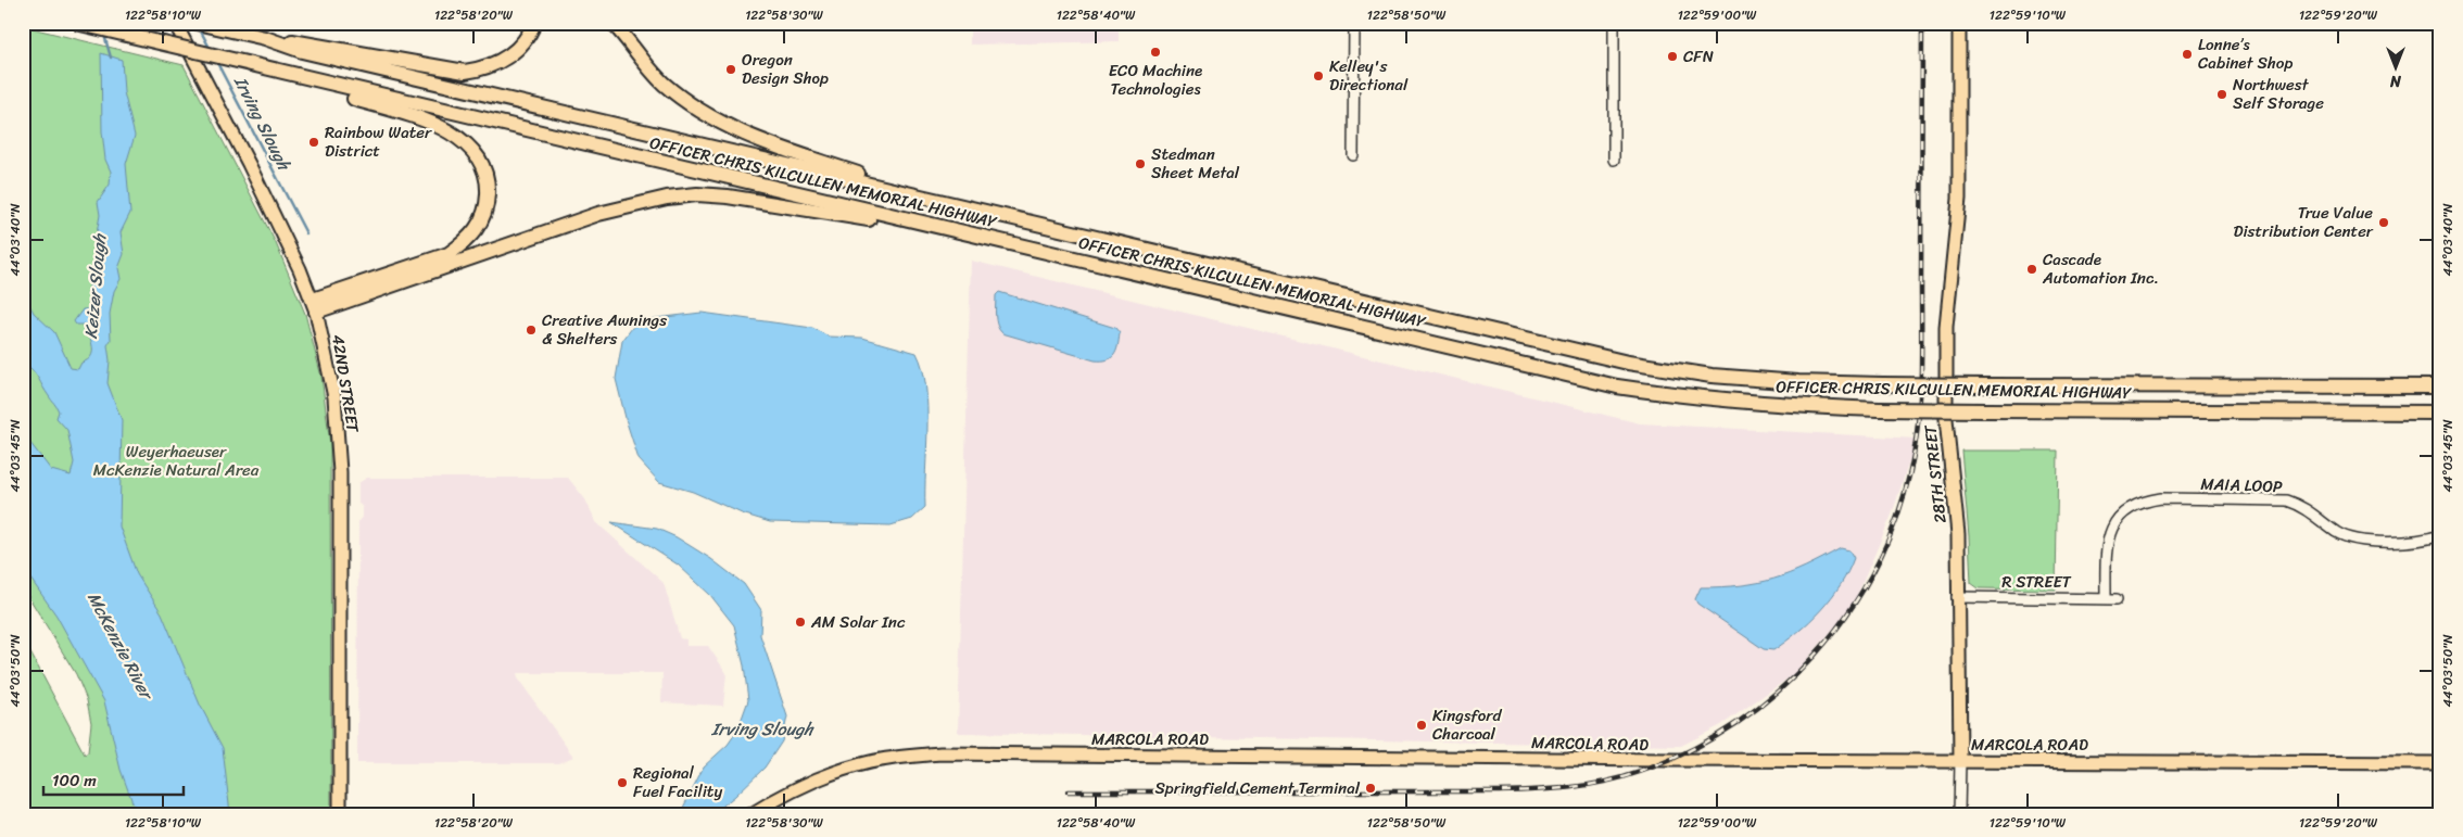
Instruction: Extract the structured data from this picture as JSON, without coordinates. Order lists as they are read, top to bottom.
{
  "streets": {
    "highway": ["OFFICER CHRIS KILCULLEN MEMORIAL HIGHWAY"],
    "main road": ["42ND STREET", "28TH STREET", "MARCOLA ROAD"],
    "street": ["MAIA LOOP", "R STREET"]
  },
  "crossings": [
    ["28TH STREET", "R STREET"],
    ["28TH STREET", "MARCOLA ROAD"],
    ["MAIA LOOP", "R STREET"]
  ],
  "water": ["Irving Slough", "Keizer Slough", "McKenzie River"],
  "parks": ["Weyerhaeuser McKenzie Natural Area"],
  "places": [
    "ECO Machine Technologies",
    "Lonne’s Cabinet Shop",
    "CFN",
    "Oregon Design Shop",
    "Kelley's Directional",
    "Northwest Self Storage",
    "Rainbow Water District",
    "Stedman Sheet Metal",
    "True Value Distribution Center",
    "Cascade Automation Inc.",
    "Creative Awnings & Shelters",
    "AM Solar Inc",
    "Kingsford Charcoal",
    "Regional Fuel Facility",
    "Springfield Cement Terminal"
  ],
  "scale_bar": "100 m",
  "north": "bottom",
  "coordinates": [
    "122°58'10\"W",
    "122°58'20\"W",
    "122°58'30\"W",
    "122°58'40\"W",
    "122°58'50\"W",
    "122°59'00\"W",
    "122°59'10\"W",
    "122°59'20\"W",
    "44°03'40\"N",
    "44°03'45\"N",
    "44°03'50\"N"
  ]
}
